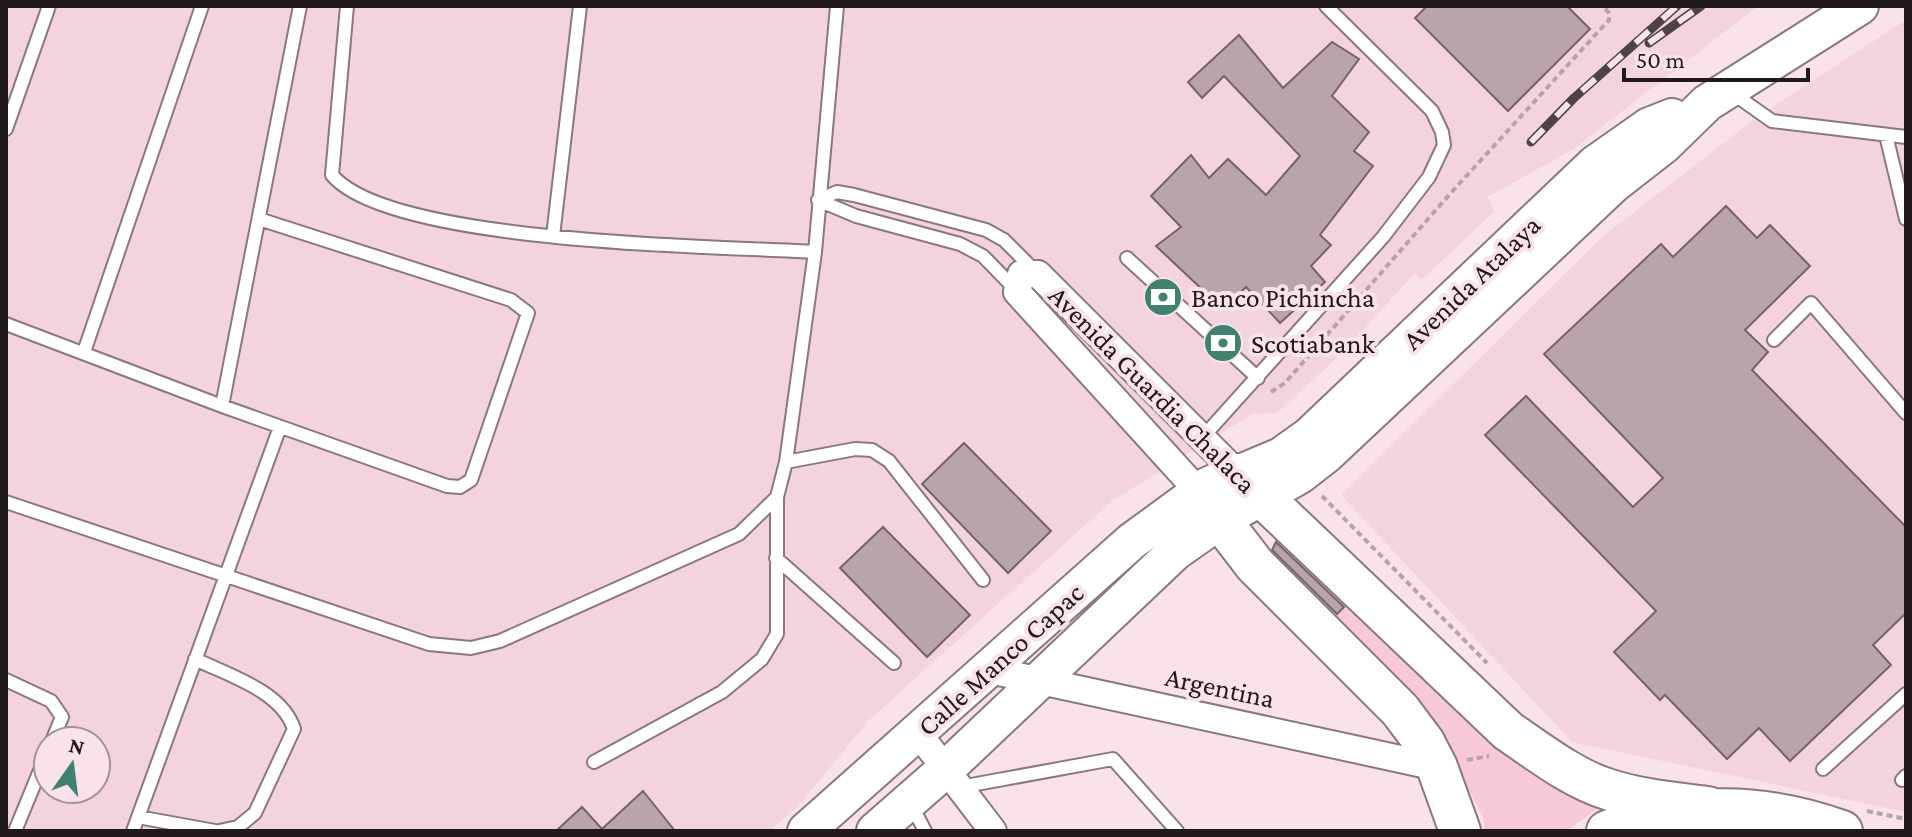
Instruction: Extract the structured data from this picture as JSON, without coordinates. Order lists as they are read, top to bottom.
{
  "streets": {
    "main road": ["Avenida Atalaya", "Avenida Guardia Chalaca", "Calle Manco Capac"],
    "street": ["Argentina"]
  },
  "crossings": [
    ["Avenida Atalaya", "Avenida Guardia Chalaca"],
    ["Avenida Atalaya", "Calle Manco Capac"],
    ["Avenida Guardia Chalaca", "Calle Manco Capac"],
    ["Avenida Guardia Chalaca", "Argentina"],
    ["Calle Manco Capac", "Argentina"]
  ],
  "places": {
    "bank": ["Banco Pichincha", "Scotiabank"]
  },
  "scale_bar": "50 m",
  "north": "top"
}
